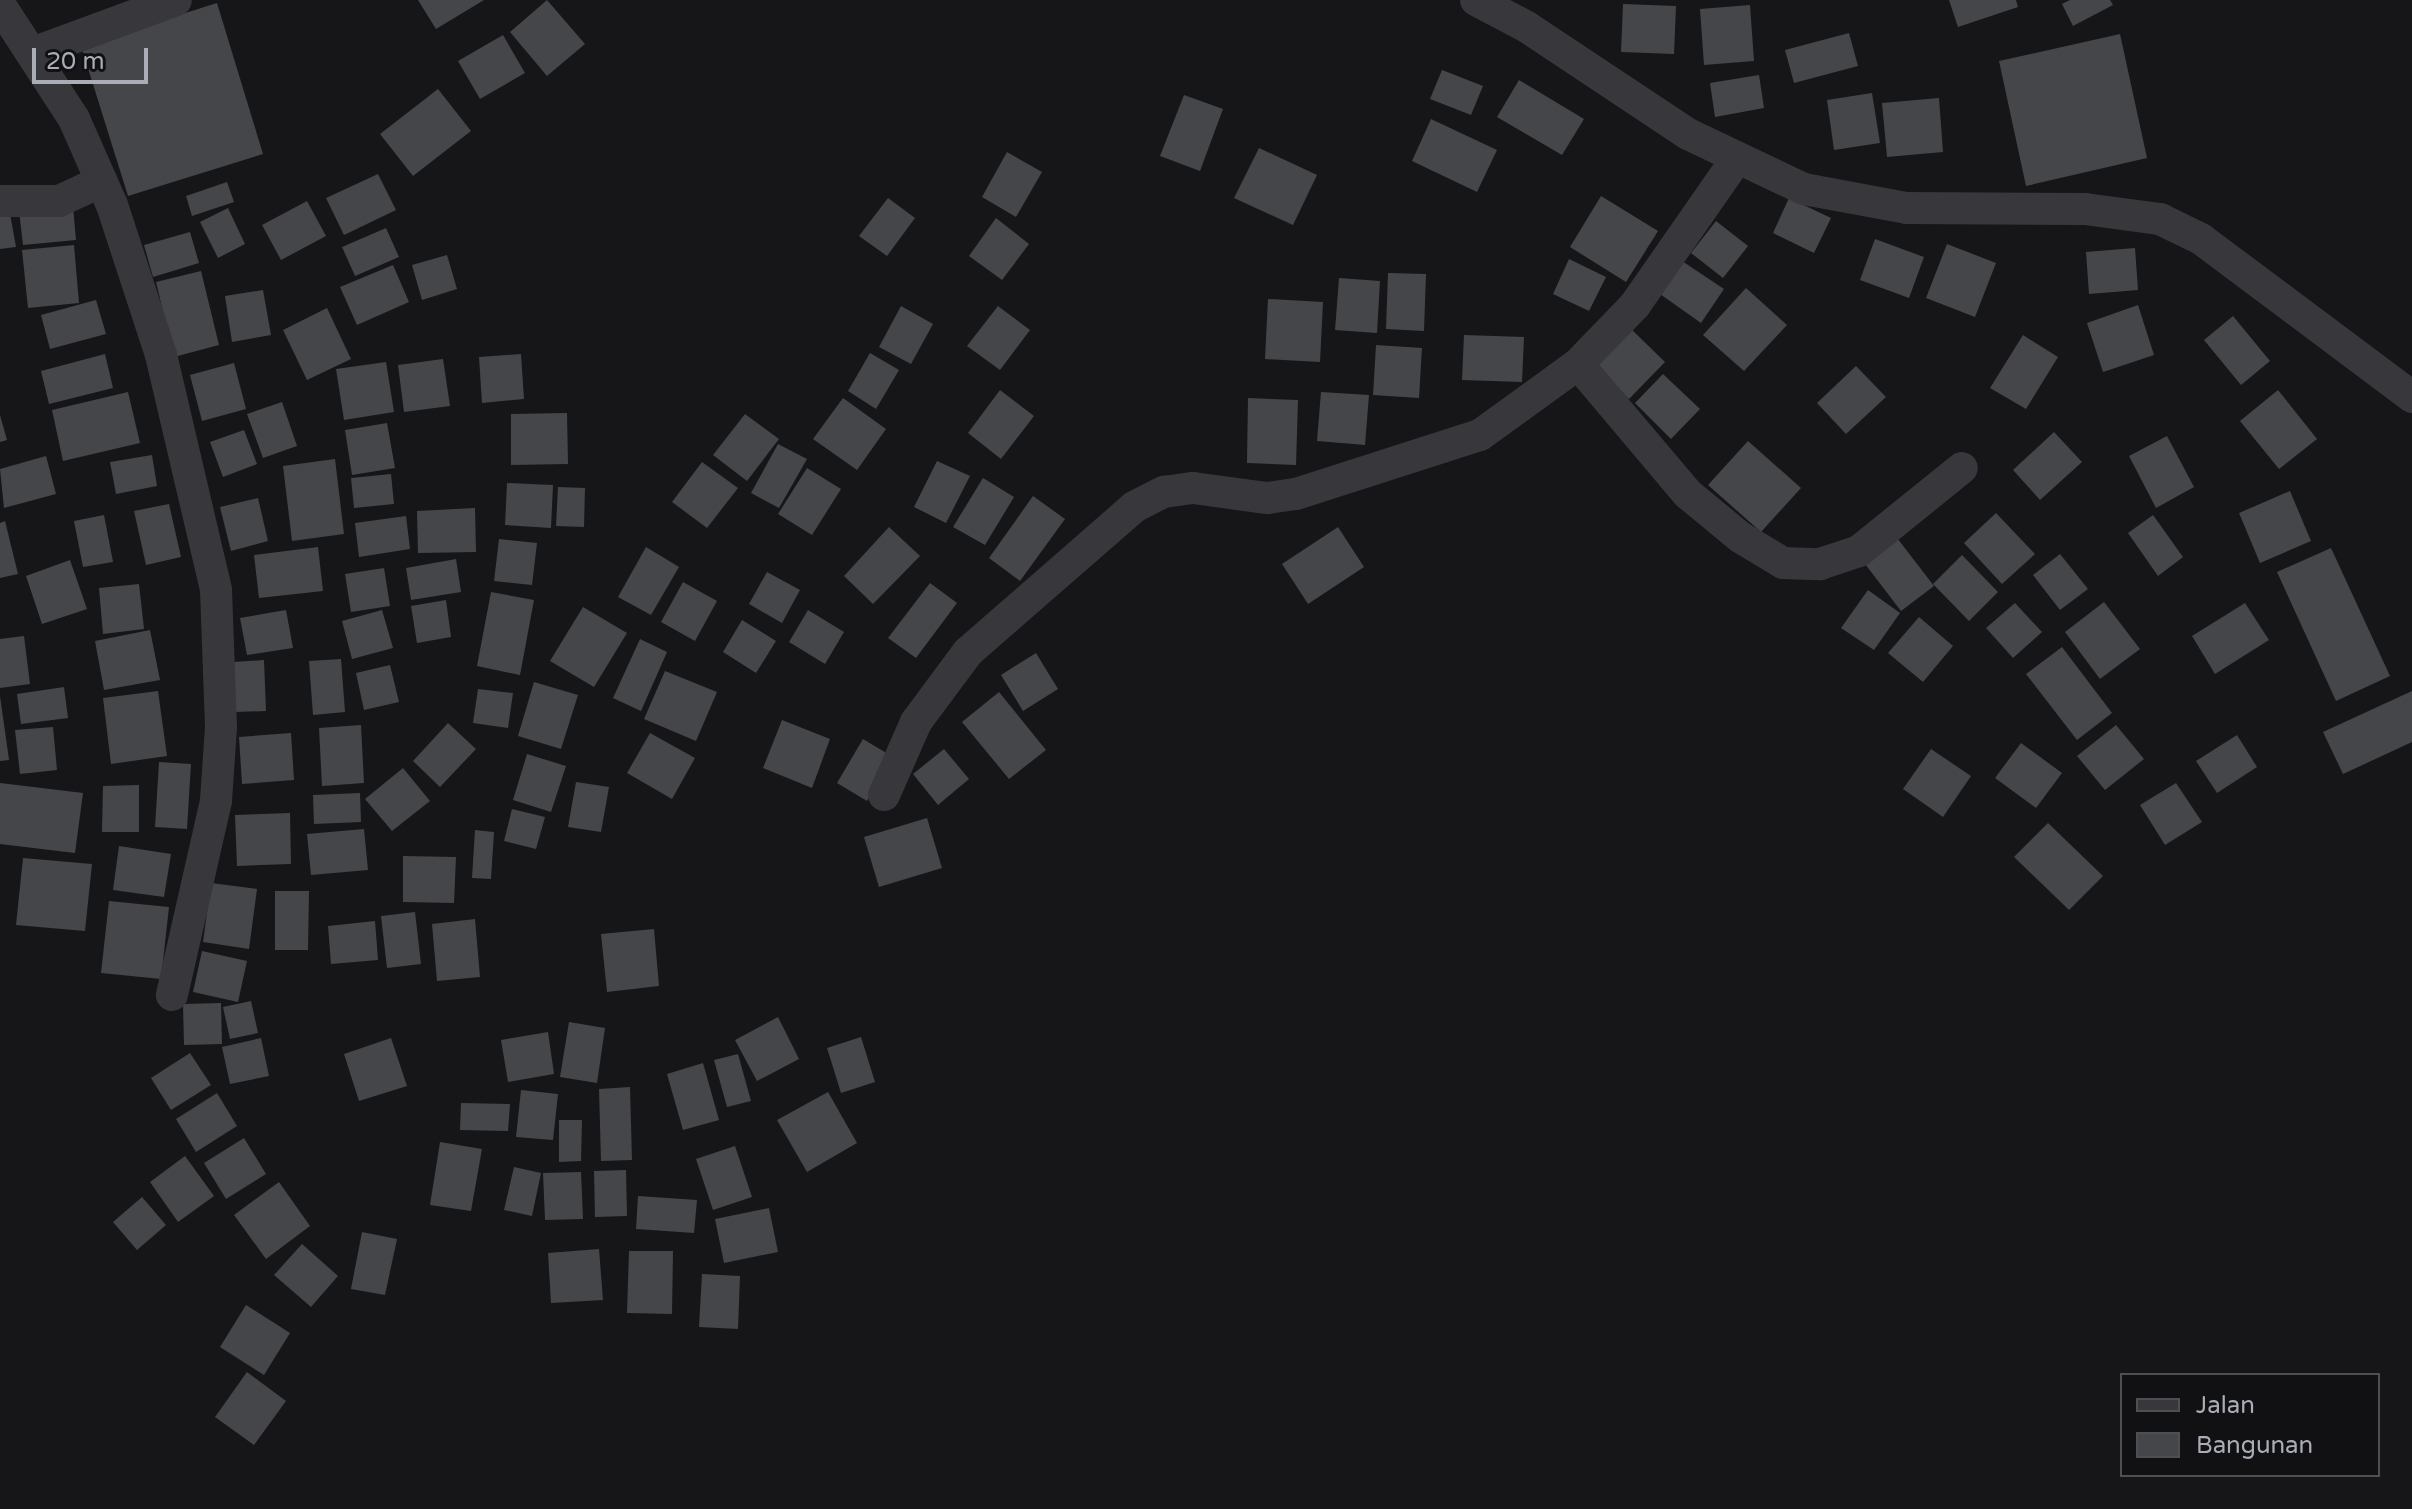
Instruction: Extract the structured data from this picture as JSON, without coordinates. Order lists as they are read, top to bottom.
{
  "legend": ["Jalan", "Bangunan"],
  "scale_bar": "20 m"
}
